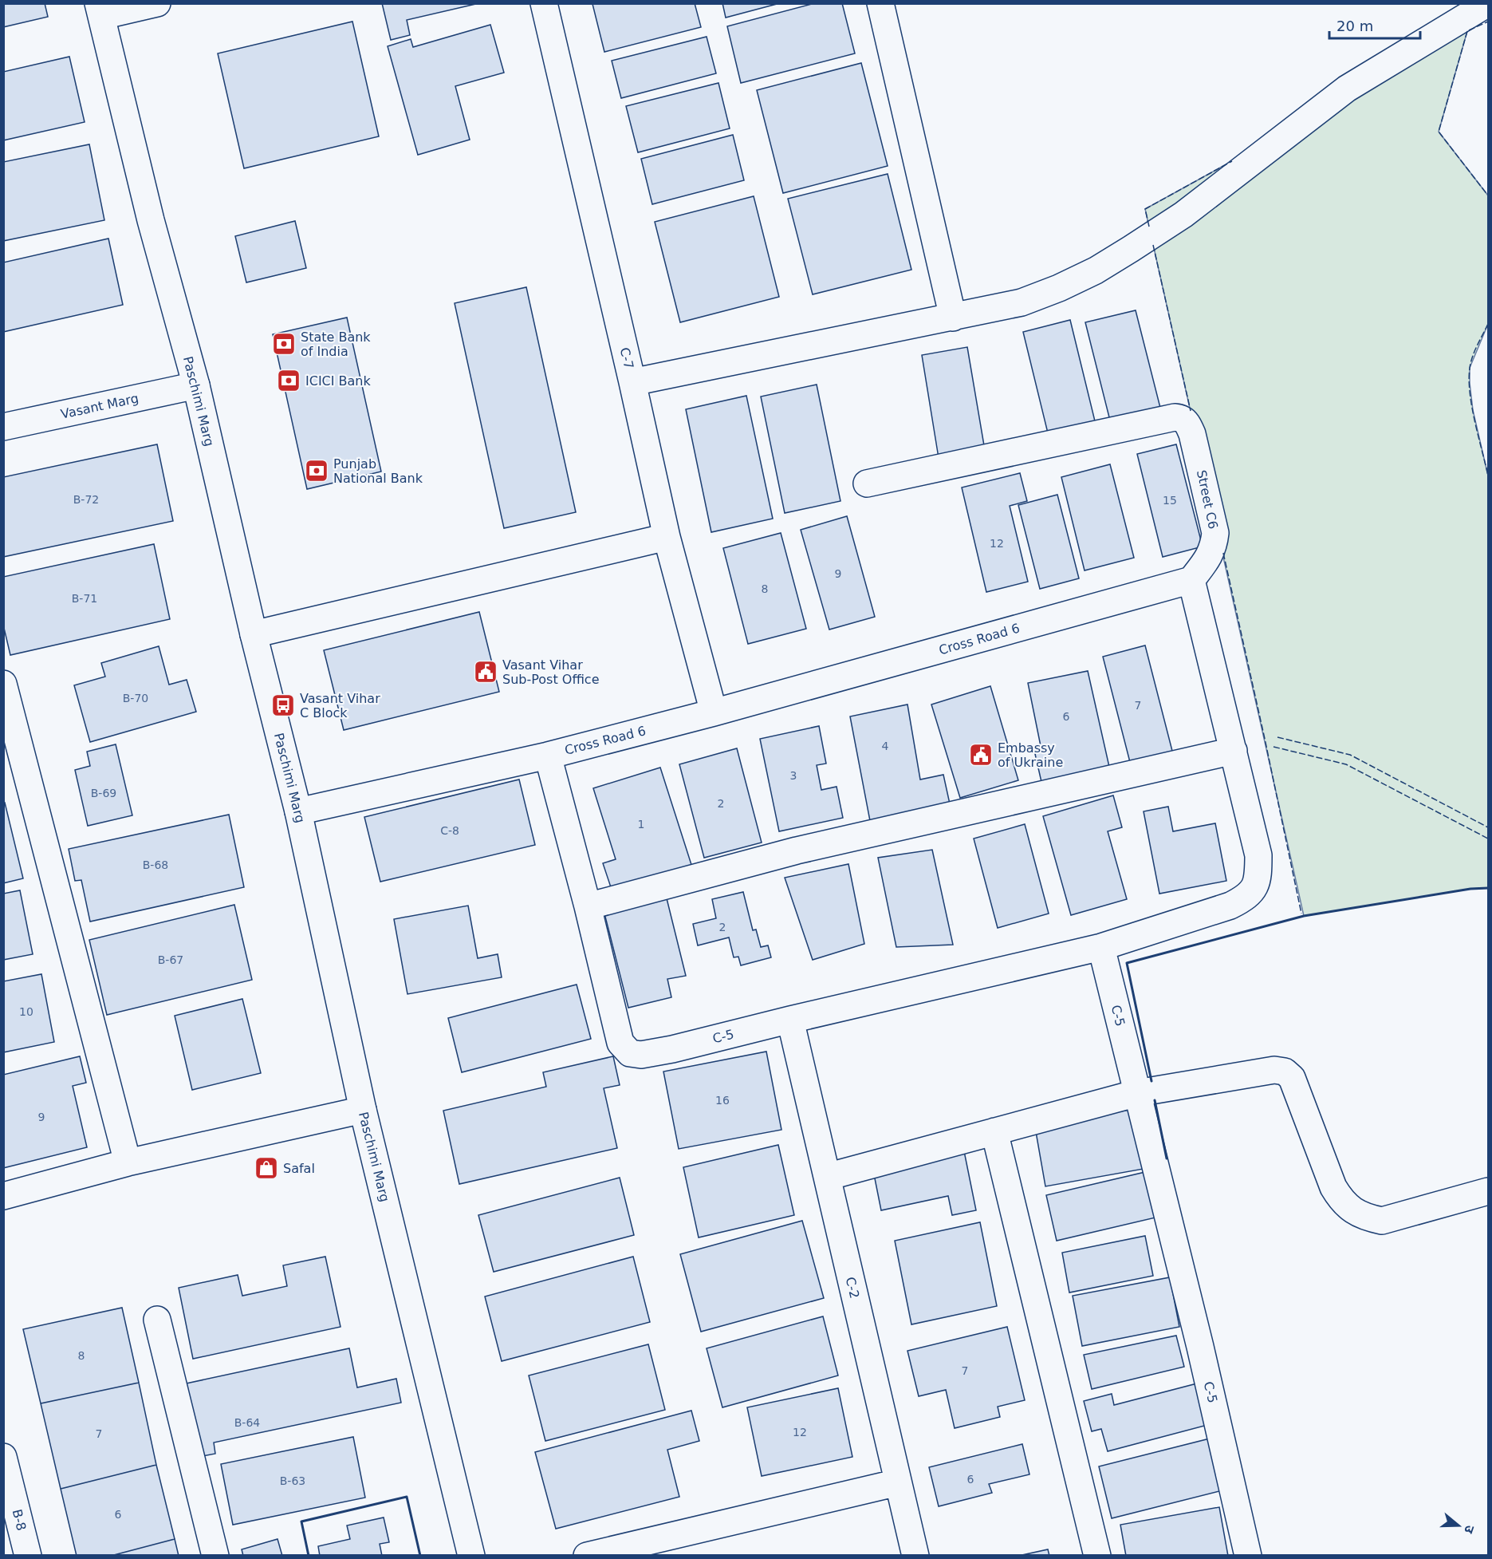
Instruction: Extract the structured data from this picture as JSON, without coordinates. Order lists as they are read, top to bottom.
{
  "streets": {
    "street": [
      "C-7",
      "Paschimi Marg",
      "Vasant Marg",
      "Street C6",
      "Cross Road 6",
      "C-5",
      "C-2",
      "B-8"
    ]
  },
  "crossings": [
    ["C-7", "Cross Road 6"],
    ["Paschimi Marg", "Vasant Marg"],
    ["Paschimi Marg", "Cross Road 6"],
    ["Street C6", "Cross Road 6"],
    ["C-5", "C-2"]
  ],
  "places": {
    "bank": ["State Bank of India", "ICICI Bank", "Punjab National Bank"],
    "public building": ["Vasant Vihar Sub-Post Office", "Embassy of Ukraine"],
    "bus stop": ["Vasant Vihar C Block"],
    "shop": ["Safal"]
  },
  "house_numbers": [
    "B-72",
    "15",
    "12",
    "9",
    "8",
    "B-71",
    "B-70",
    "7",
    "6",
    "4",
    "3",
    "B-69",
    "2",
    "1",
    "C-8",
    "B-68",
    "2",
    "B-67",
    "10",
    "16",
    "9",
    "8",
    "7",
    "B-64",
    "12",
    "7",
    "6",
    "B-63",
    "6"
  ],
  "scale_bar": "20 m",
  "north": "right"
}
